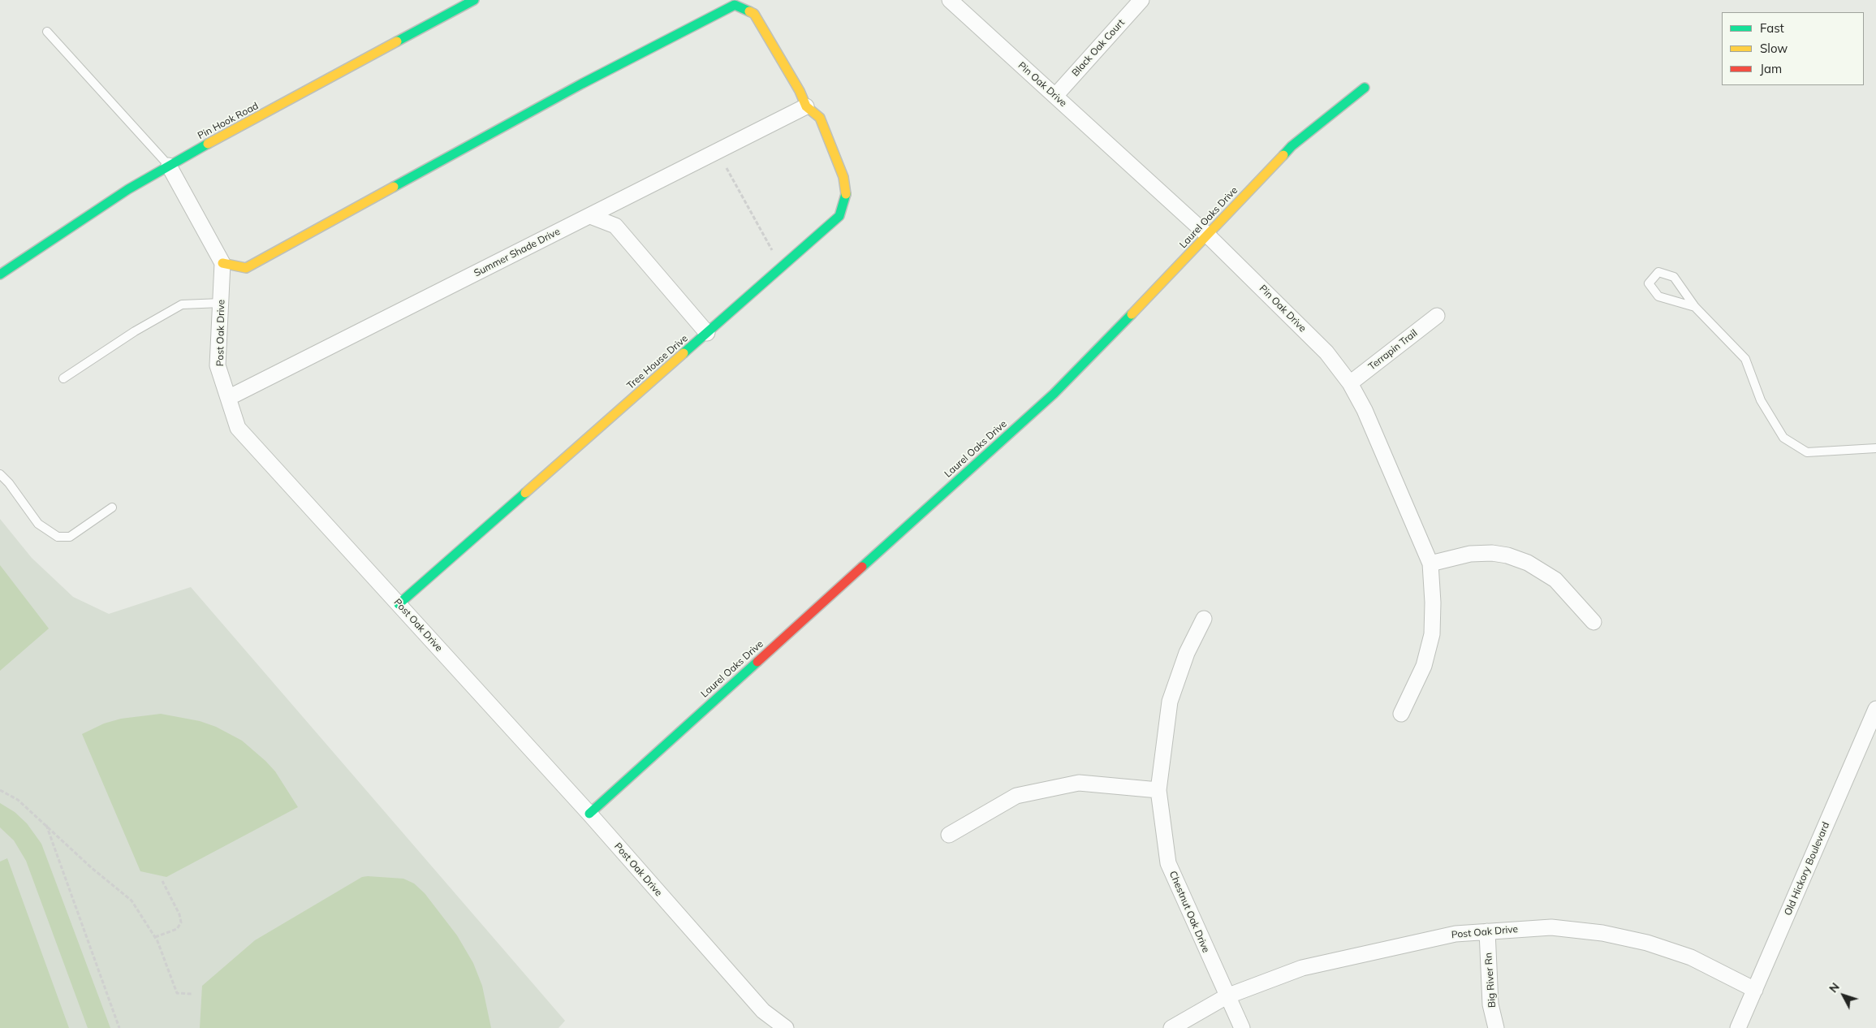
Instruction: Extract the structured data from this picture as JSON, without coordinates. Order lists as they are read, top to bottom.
{
  "streets": {
    "street": [
      "Black Oak Court",
      "Pin Oak Drive",
      "Pin Hook Road",
      "Laurel Oaks Drive",
      "Summer Shade Drive",
      "Post Oak Drive",
      "Terrapin Trail",
      "Tree House Drive",
      "Old Hickory Boulevard",
      "Chestnut Oak Drive",
      "Big River Rn"
    ]
  },
  "crossings": [
    ["Black Oak Court", "Pin Oak Drive"],
    ["Pin Oak Drive", "Laurel Oaks Drive"],
    ["Pin Oak Drive", "Terrapin Trail"],
    ["Laurel Oaks Drive", "Post Oak Drive"],
    ["Summer Shade Drive", "Post Oak Drive"],
    ["Summer Shade Drive", "Tree House Drive"],
    ["Post Oak Drive", "Tree House Drive"],
    ["Post Oak Drive", "Old Hickory Boulevard"],
    ["Post Oak Drive", "Chestnut Oak Drive"],
    ["Post Oak Drive", "Big River Rn"]
  ],
  "legend": ["Fast", "Slow", "Jam"],
  "north": "top left"
}
